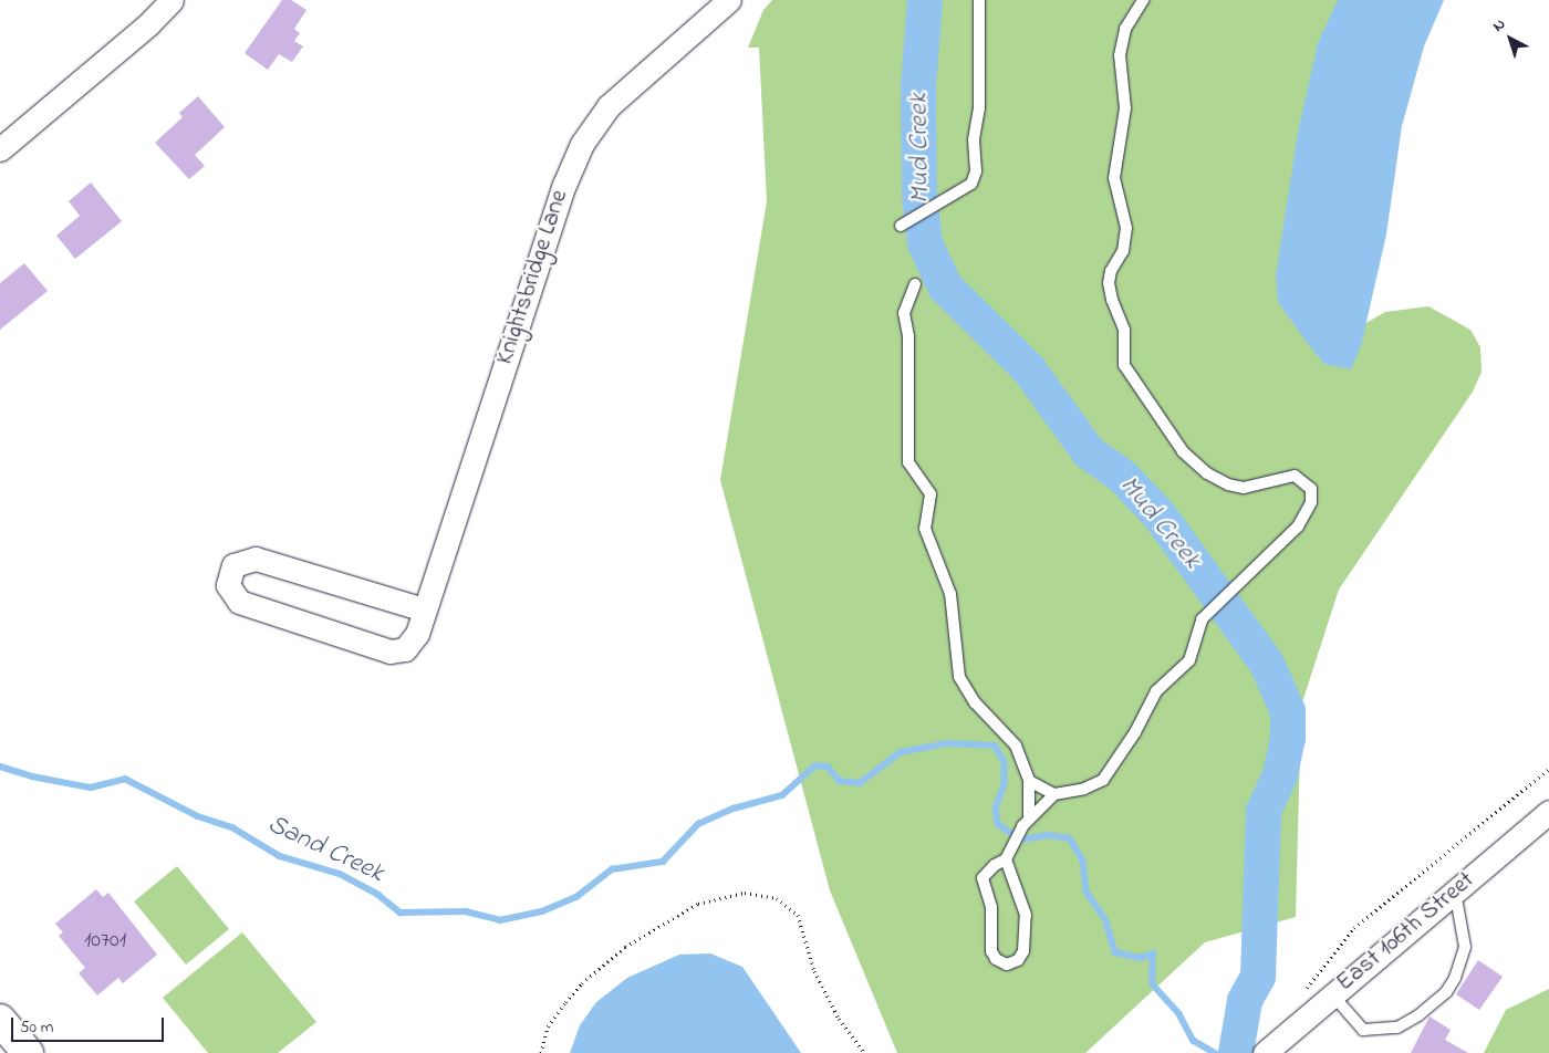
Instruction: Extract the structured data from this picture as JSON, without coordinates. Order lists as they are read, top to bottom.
{
  "streets": {
    "street": ["Knightsbridge Lane", "East 106th Street"]
  },
  "water": ["Mud Creek", "Sand Creek"],
  "house_numbers": ["10701"],
  "scale_bar": "50 m",
  "north": "top left"
}
